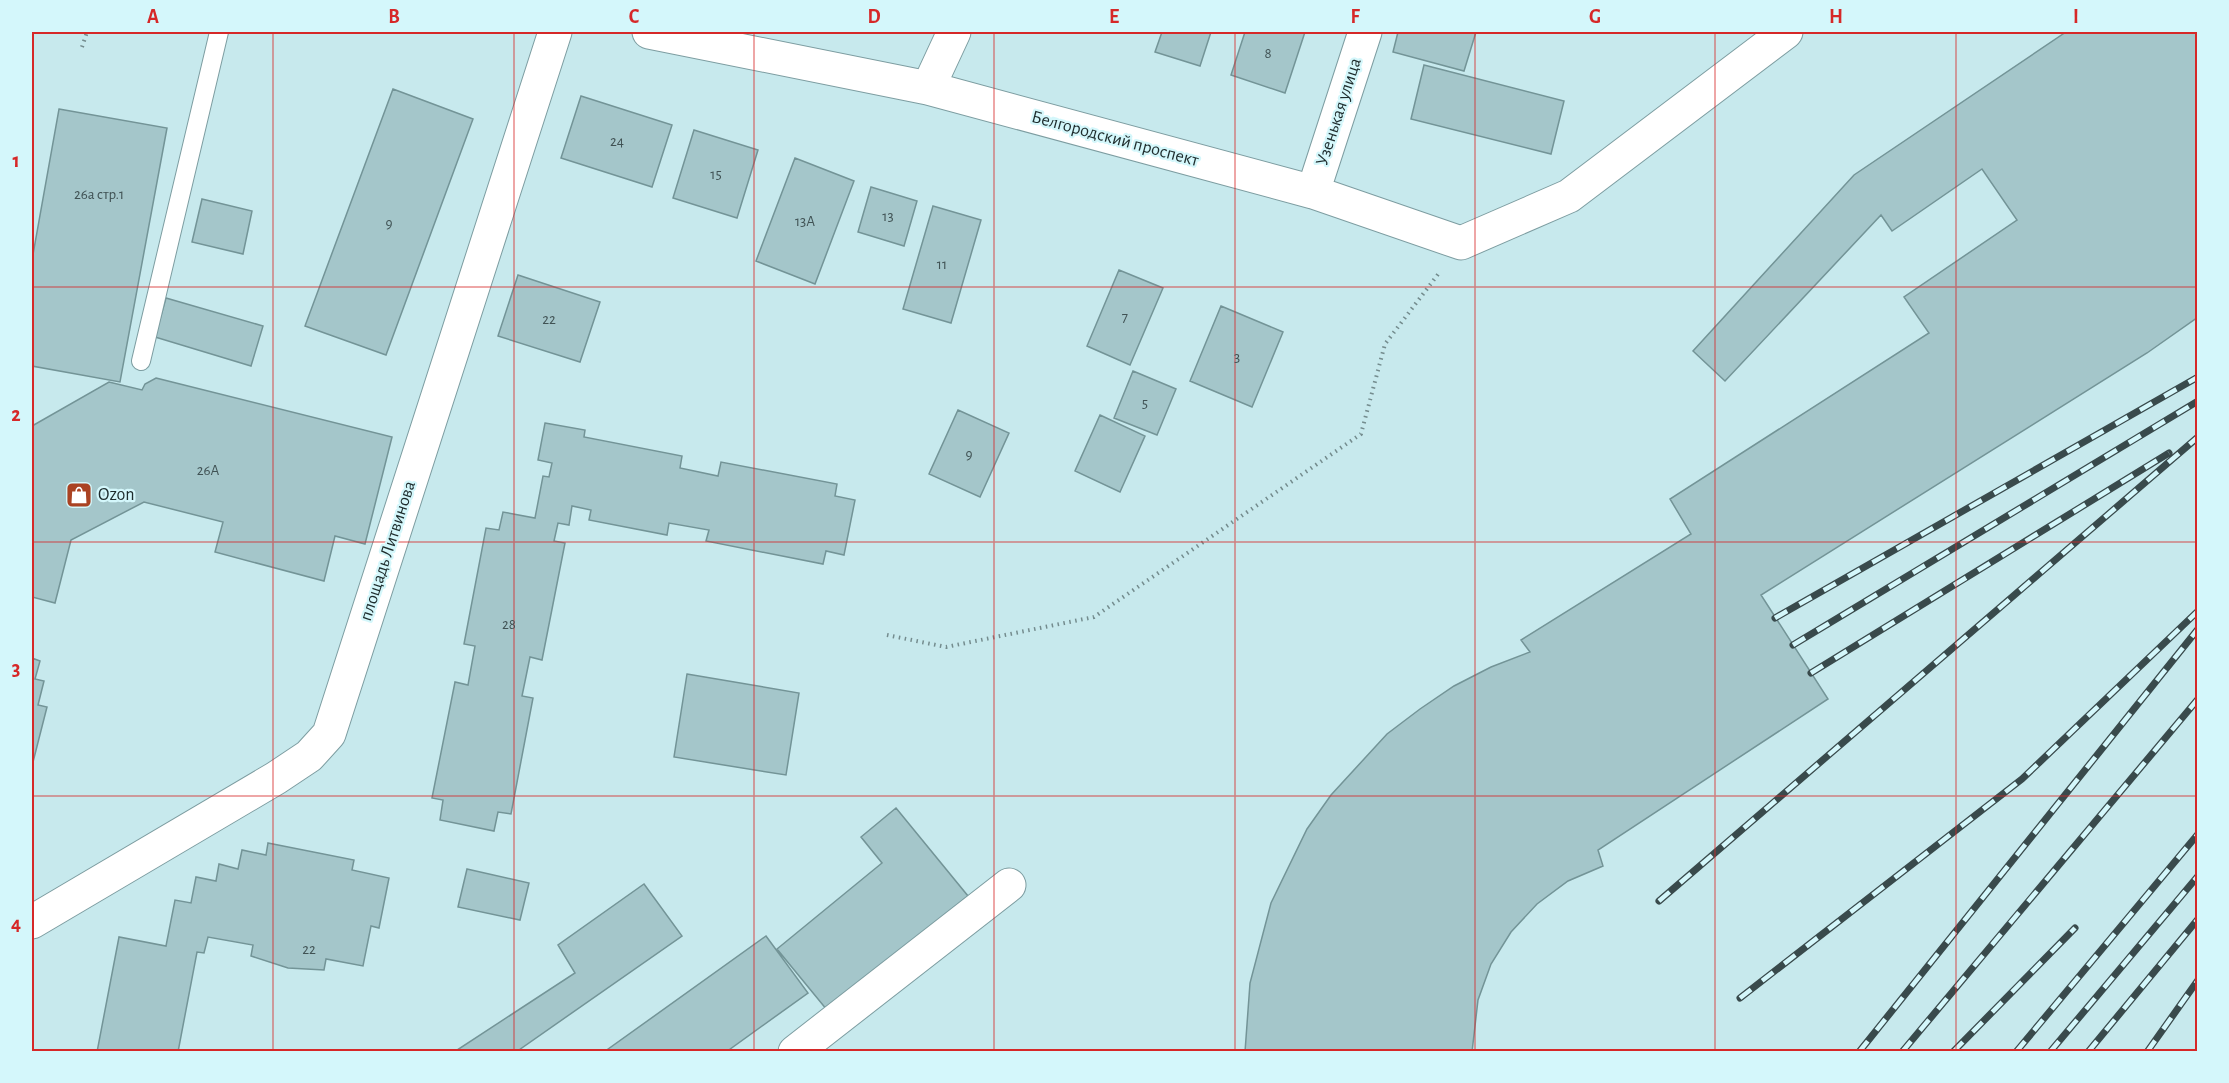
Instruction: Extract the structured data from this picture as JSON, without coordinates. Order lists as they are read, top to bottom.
{
  "streets": {
    "street": ["Узенькая улица", "Белгородский проспект", "площадь Литвинова"]
  },
  "crossings": [
    ["Узенькая улица", "Белгородский проспект"]
  ],
  "places": {
    "shop": ["Ozon"]
  },
  "house_numbers": [
    "8",
    "24",
    "15",
    "26а стр.1",
    "13",
    "13А",
    "9",
    "11",
    "7",
    "22",
    "3",
    "5",
    "9",
    "26А",
    "28",
    "22"
  ],
  "grid": {
    "columns": [
      "A",
      "B",
      "C",
      "D",
      "E",
      "F",
      "G",
      "H",
      "I"
    ],
    "rows": [
      "1",
      "2",
      "3",
      "4"
    ]
  }
}
